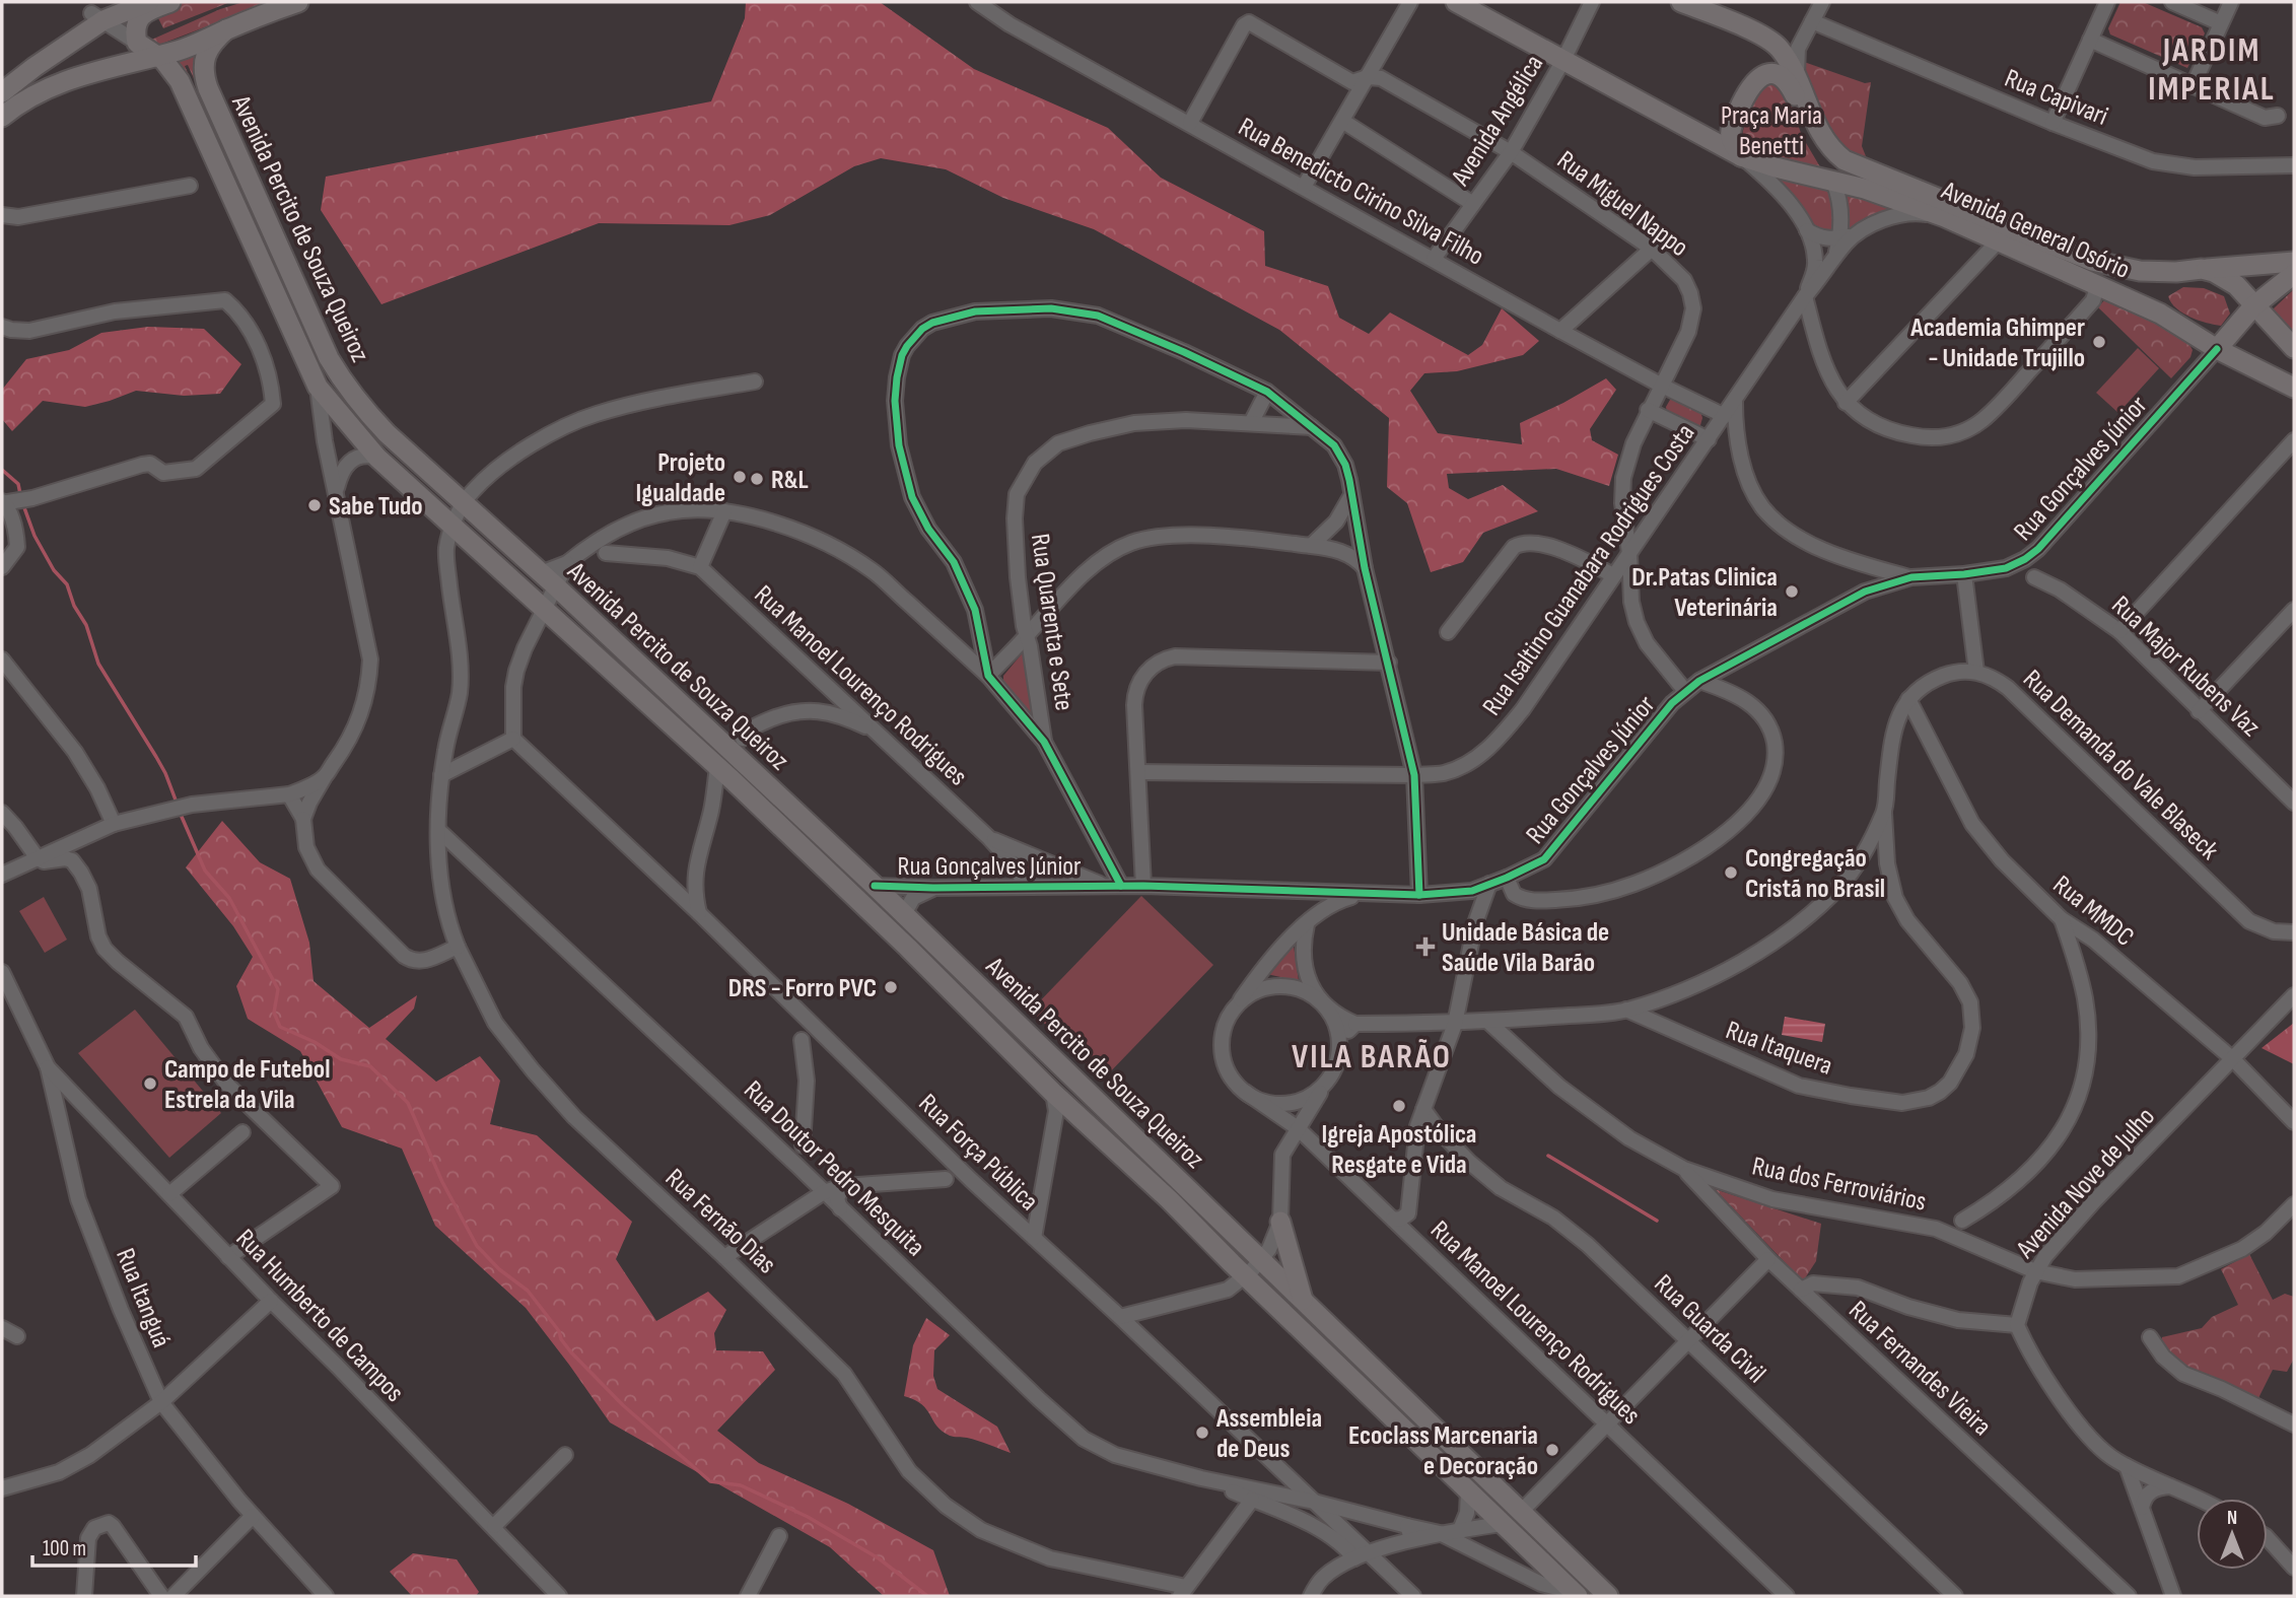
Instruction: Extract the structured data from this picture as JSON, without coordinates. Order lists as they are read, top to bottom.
{
  "streets": {
    "main road": ["Avenida Percito de Souza Queiroz", "Avenida General Osório", "Rua Gonçalves Júnior"],
    "street": [
      "Rua Capivari",
      "Avenida Angélica",
      "Rua Benedicto Cirino Silva Filho",
      "Rua Miguel Nappo",
      "Rua Isaltino Guanabara Rodrigues Costa",
      "Rua Quarenta e Sete",
      "Rua Major Rubens Vaz",
      "Rua Manoel Lourenço Rodrigues",
      "Rua Demanda do Vale Blaseck",
      "Rua MMDC",
      "Rua Itaquera",
      "Rua Força Pública",
      "Rua Doutor Pedro Mesquita",
      "Avenida Nove de Julho",
      "Rua dos Ferroviários",
      "Rua Fernão Dias",
      "Rua Itanguá",
      "Rua Humberto de Campos",
      "Rua Guarda Civil",
      "Rua Fernandes Vieira"
    ]
  },
  "crossings": [
    ["Avenida Angélica", "Rua Benedicto Cirino Silva Filho"],
    ["Avenida Angélica", "Rua Miguel Nappo"],
    ["Avenida Angélica", "Avenida General Osório"],
    ["Rua Benedicto Cirino Silva Filho", "Rua Miguel Nappo"],
    ["Rua Benedicto Cirino Silva Filho", "Rua Isaltino Guanabara Rodrigues Costa"],
    ["Rua Miguel Nappo", "Rua Gonçalves Júnior"],
    ["Rua Miguel Nappo", "Rua Isaltino Guanabara Rodrigues Costa"],
    ["Avenida Percito de Souza Queiroz", "Rua Gonçalves Júnior"],
    ["Avenida Percito de Souza Queiroz", "Rua Fernão Dias"],
    ["Avenida General Osório", "Rua Gonçalves Júnior"],
    ["Avenida General Osório", "Rua Isaltino Guanabara Rodrigues Costa"],
    ["Rua Gonçalves Júnior", "Rua Major Rubens Vaz"],
    ["Rua Gonçalves Júnior", "Rua Manoel Lourenço Rodrigues"],
    ["Rua MMDC", "Avenida Nove de Julho"],
    ["Rua Doutor Pedro Mesquita", "Rua Fernão Dias"],
    ["Rua dos Ferroviários", "Rua Fernandes Vieira"],
    ["Rua Itanguá", "Rua Humberto de Campos"]
  ],
  "districts": ["JARDIM IMPERIAL", "VILA BARÃO"],
  "parks": ["Praça Maria Benetti"],
  "places": {
    "other": [
      "Academia Ghimper - Unidade Trujillo",
      "Projeto Igualdade",
      "R&L",
      "Sabe Tudo",
      "Dr.Patas Clinica Veterinária",
      "Congregação Cristã no Brasil",
      "DRS - Forro PVC",
      "Campo de Futebol Estrela da Vila",
      "Igreja Apostólica Resgate e Vida",
      "Assembleia de Deus",
      "Ecoclass Marcenaria e Decoração"
    ],
    "health": ["Unidade Básica de Saúde Vila Barão"]
  },
  "scale_bar": "100 m",
  "north": "top"
}
